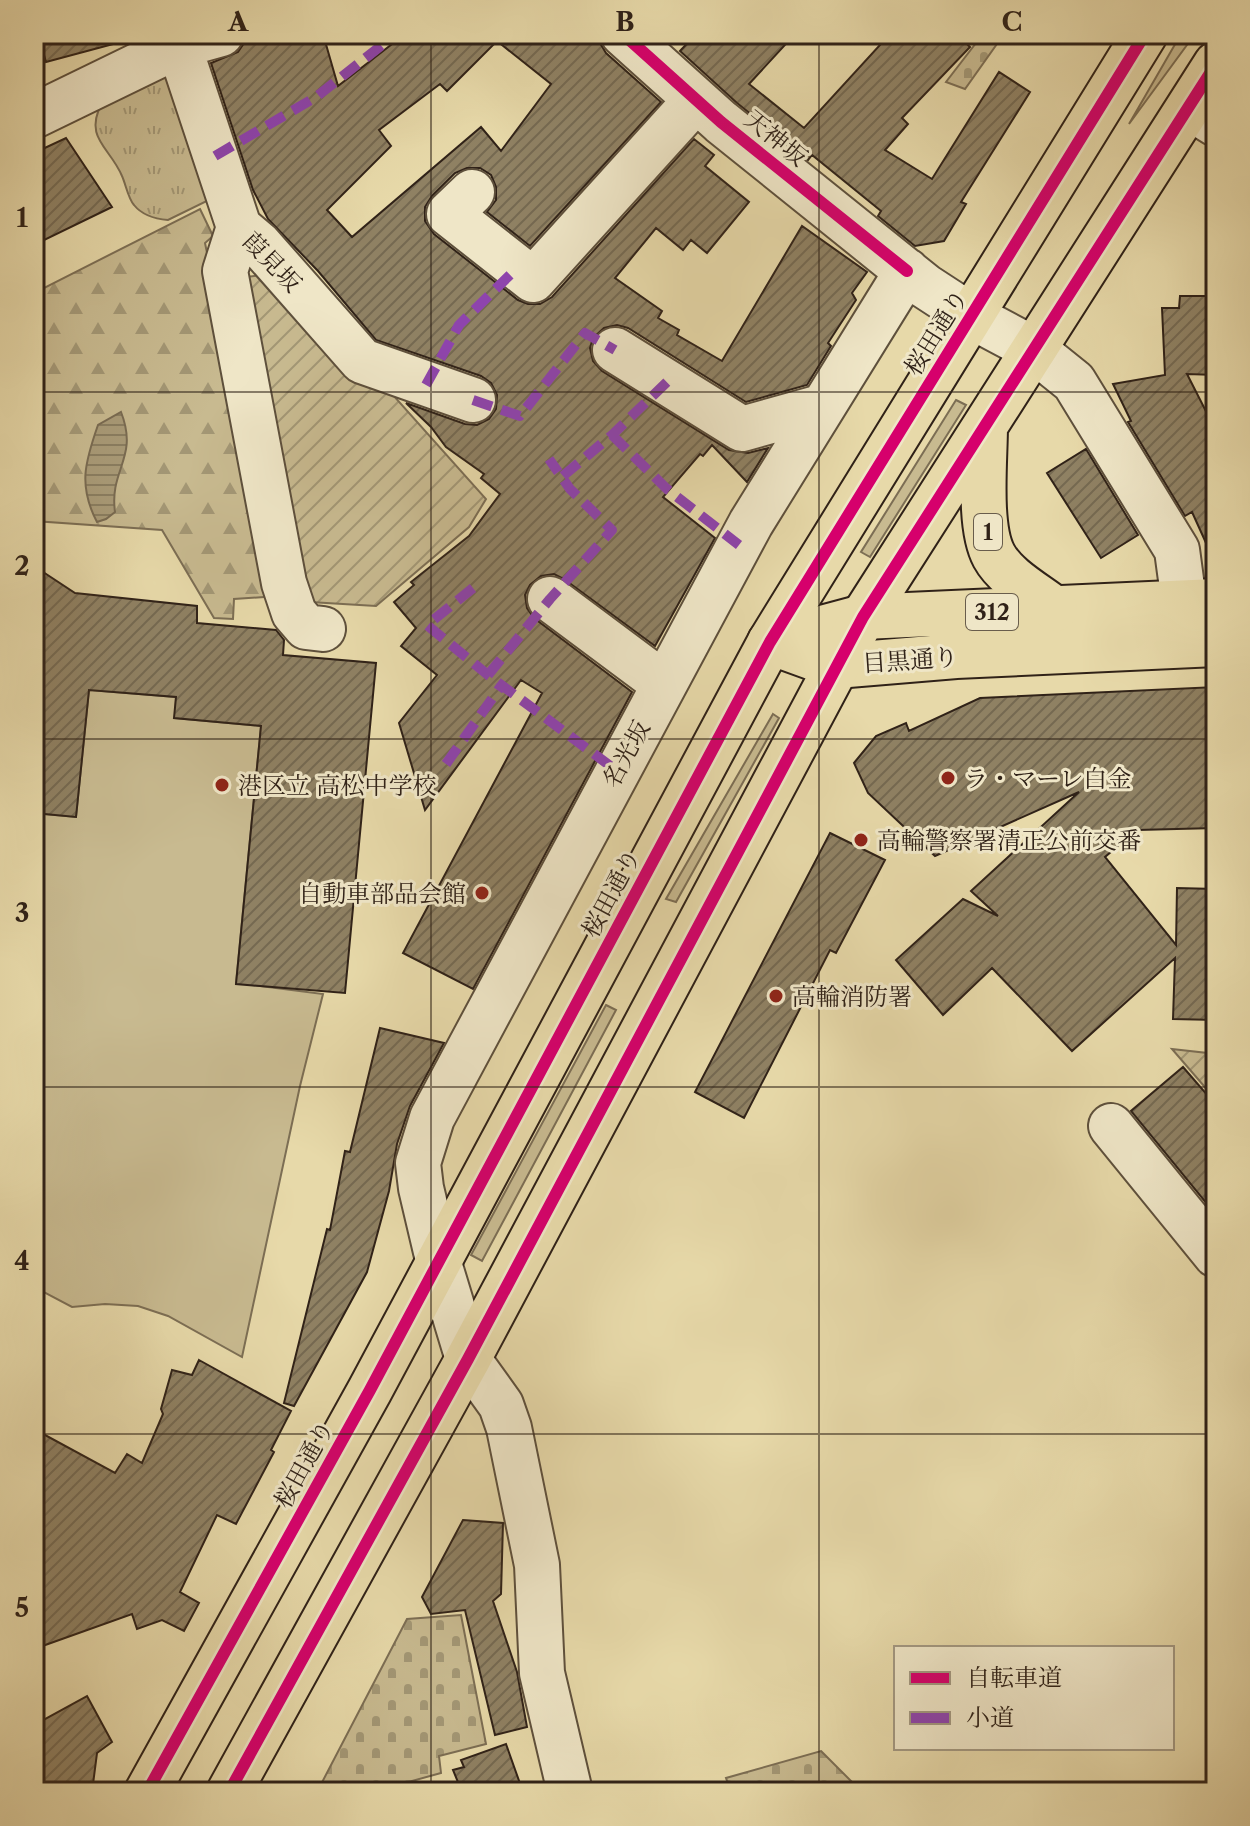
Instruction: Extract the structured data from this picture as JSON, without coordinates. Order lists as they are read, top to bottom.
{
  "streets": {
    "main road": [
      "桜田通り",
      "1",
      "312",
      "目黒通り"
    ],
    "street": ["天神坂", "葭見坂", "名光坂"]
  },
  "crossings": [
    ["天神坂", "桜田通り"],
    ["天神坂", "目黒通り"],
    ["天神坂", "名光坂"],
    ["桜田通り", "目黒通り"],
    ["桜田通り", "名光坂"],
    ["1", "目黒通り"]
  ],
  "places": [
    "ラ・マーレ白金",
    "港区立 高松中学校",
    "高輪警察署清正公前交番",
    "自動車部品会館",
    "高輪消防署"
  ],
  "legend": ["自転車道", "小道"],
  "grid": {
    "columns": ["A", "B", "C"],
    "rows": [
      "1",
      "2",
      "3",
      "4",
      "5"
    ]
  }
}
